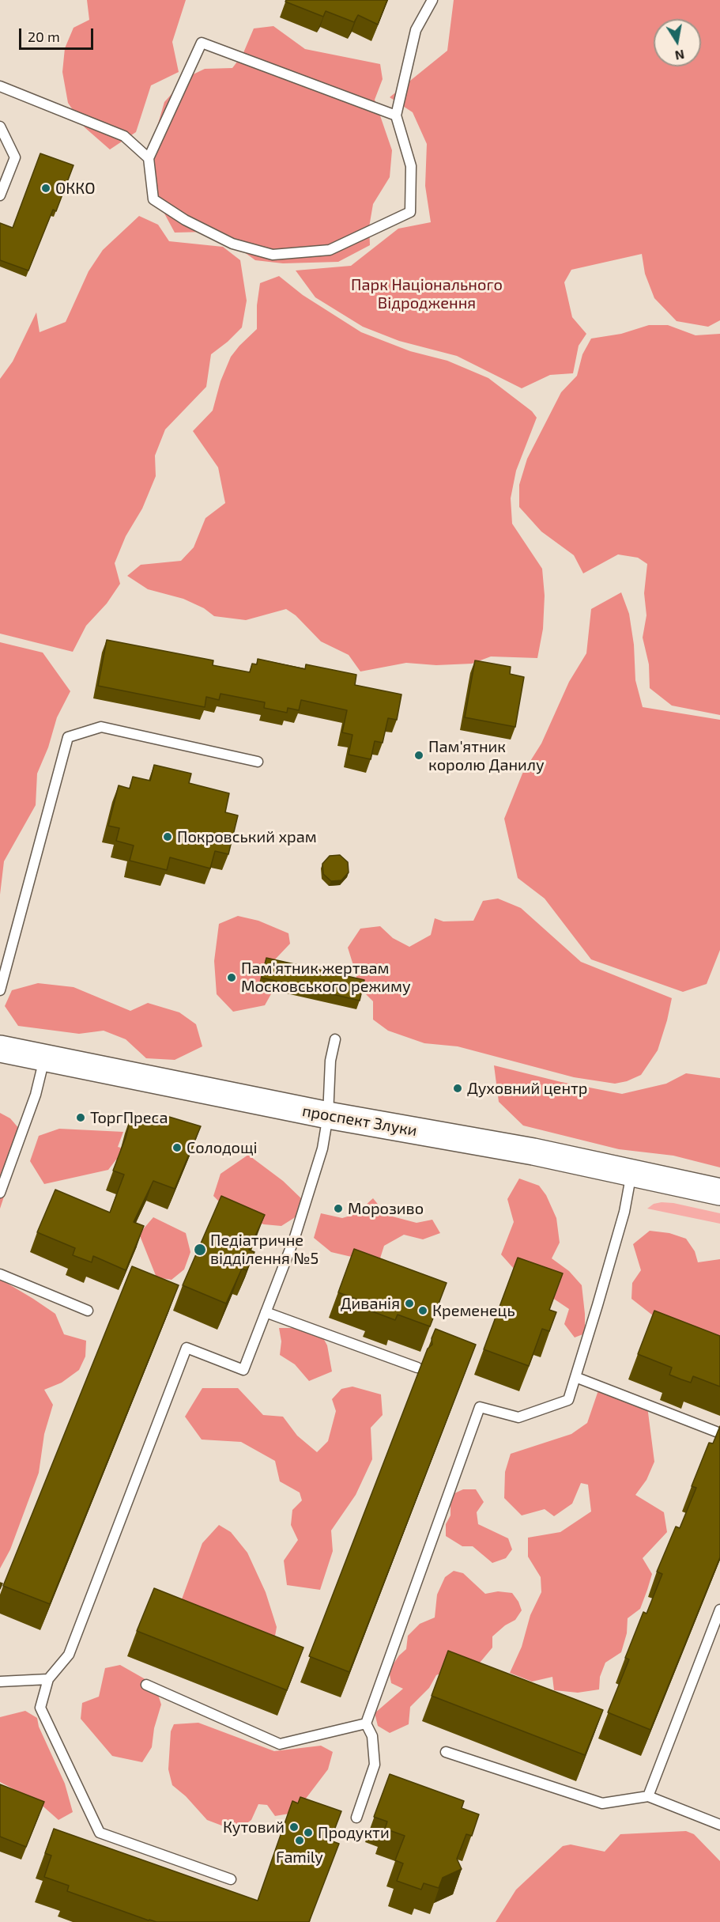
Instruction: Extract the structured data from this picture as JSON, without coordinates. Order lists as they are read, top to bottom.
{
  "streets": {
    "main road": ["проспект Злуки"]
  },
  "parks": ["Парк Національного Відродження"],
  "places": [
    "ОККО",
    "Пам'ятник королю Данилу",
    "Покровський храм",
    "Пам'ятник жертвам Московського режиму",
    "Духовний центр",
    "ТоргПреса",
    "Солодощі",
    "Морозиво",
    "Педіатричне відділення №5",
    "Диванія",
    "Кременець",
    "Кутовий",
    "Продукти",
    "Family"
  ],
  "scale_bar": "20 m",
  "north": "bottom"
}
